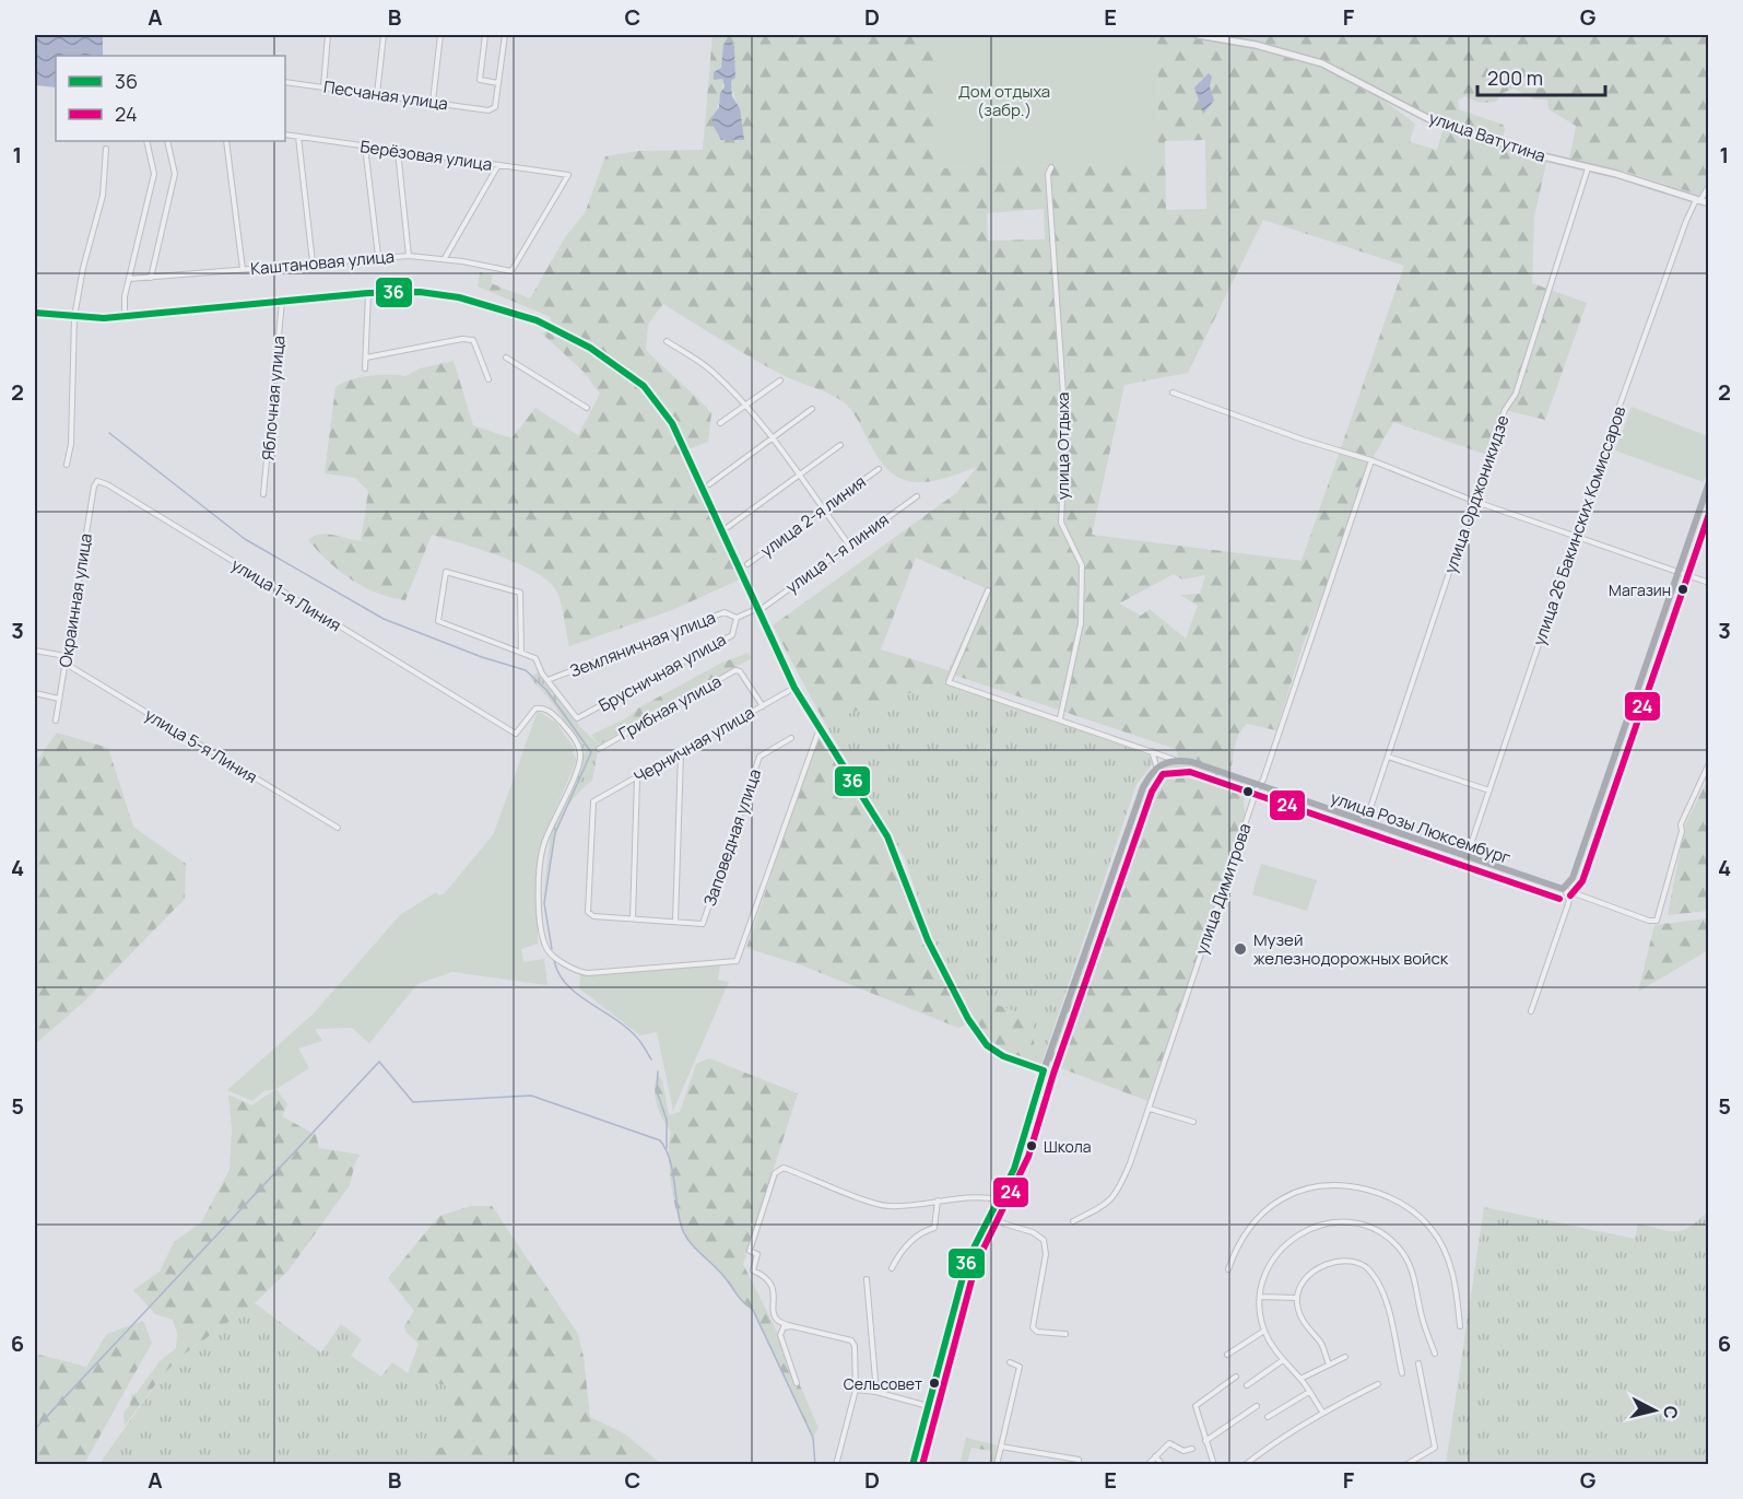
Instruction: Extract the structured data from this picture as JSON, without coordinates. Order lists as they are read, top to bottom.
{
  "streets": {
    "main road": ["улица Розы Люксембург"],
    "street": [
      "Песчаная улица",
      "улица Ватутина",
      "Берёзовая улица",
      "Каштановая улица",
      "Яблочная улица",
      "улица Отдыха",
      "улица Орджоникидзе",
      "улица 2-я линия",
      "улица 26 Бакинских Комиссаров",
      "улица 1-я линия",
      "улица 1-я Линия",
      "Окраинная улица",
      "Земляничная улица",
      "Брусничная улица",
      "Грибная улица",
      "Черничная улица",
      "улица 5-я Линия",
      "Заповедная улица",
      "улица Димитрова"
    ]
  },
  "crossings": [
    ["улица Ватутина", "улица Орджоникидзе"],
    ["улица Ватутина", "улица 26 Бакинских Комиссаров"],
    ["Берёзовая улица", "Каштановая улица"],
    ["улица Орджоникидзе", "улица Розы Люксембург"],
    ["улица 26 Бакинских Комиссаров", "улица Розы Люксембург"],
    ["улица 1-я линия", "Земляничная улица"],
    ["улица 1-я линия", "Брусничная улица"],
    ["улица 1-я Линия", "Окраинная улица"],
    ["Окраинная улица", "улица 5-я Линия"],
    ["Земляничная улица", "Брусничная улица"],
    ["Грибная улица", "Черничная улица"],
    ["Черничная улица", "Заповедная улица"],
    ["улица Розы Люксембург", "улица Димитрова"]
  ],
  "parks": ["Дом отдыха (забр.)"],
  "places": [
    "Магазин",
    "Музей железнодорожных войск",
    "Школа",
    "Сельсовет"
  ],
  "lines": ["transit line 36", "transit line 24"],
  "legend": ["36", "24"],
  "scale_bar": "200 m",
  "north": "right",
  "grid": {
    "columns": [
      "A",
      "B",
      "C",
      "D",
      "E",
      "F",
      "G"
    ],
    "rows": [
      "1",
      "2",
      "3",
      "4",
      "5",
      "6"
    ]
  }
}
